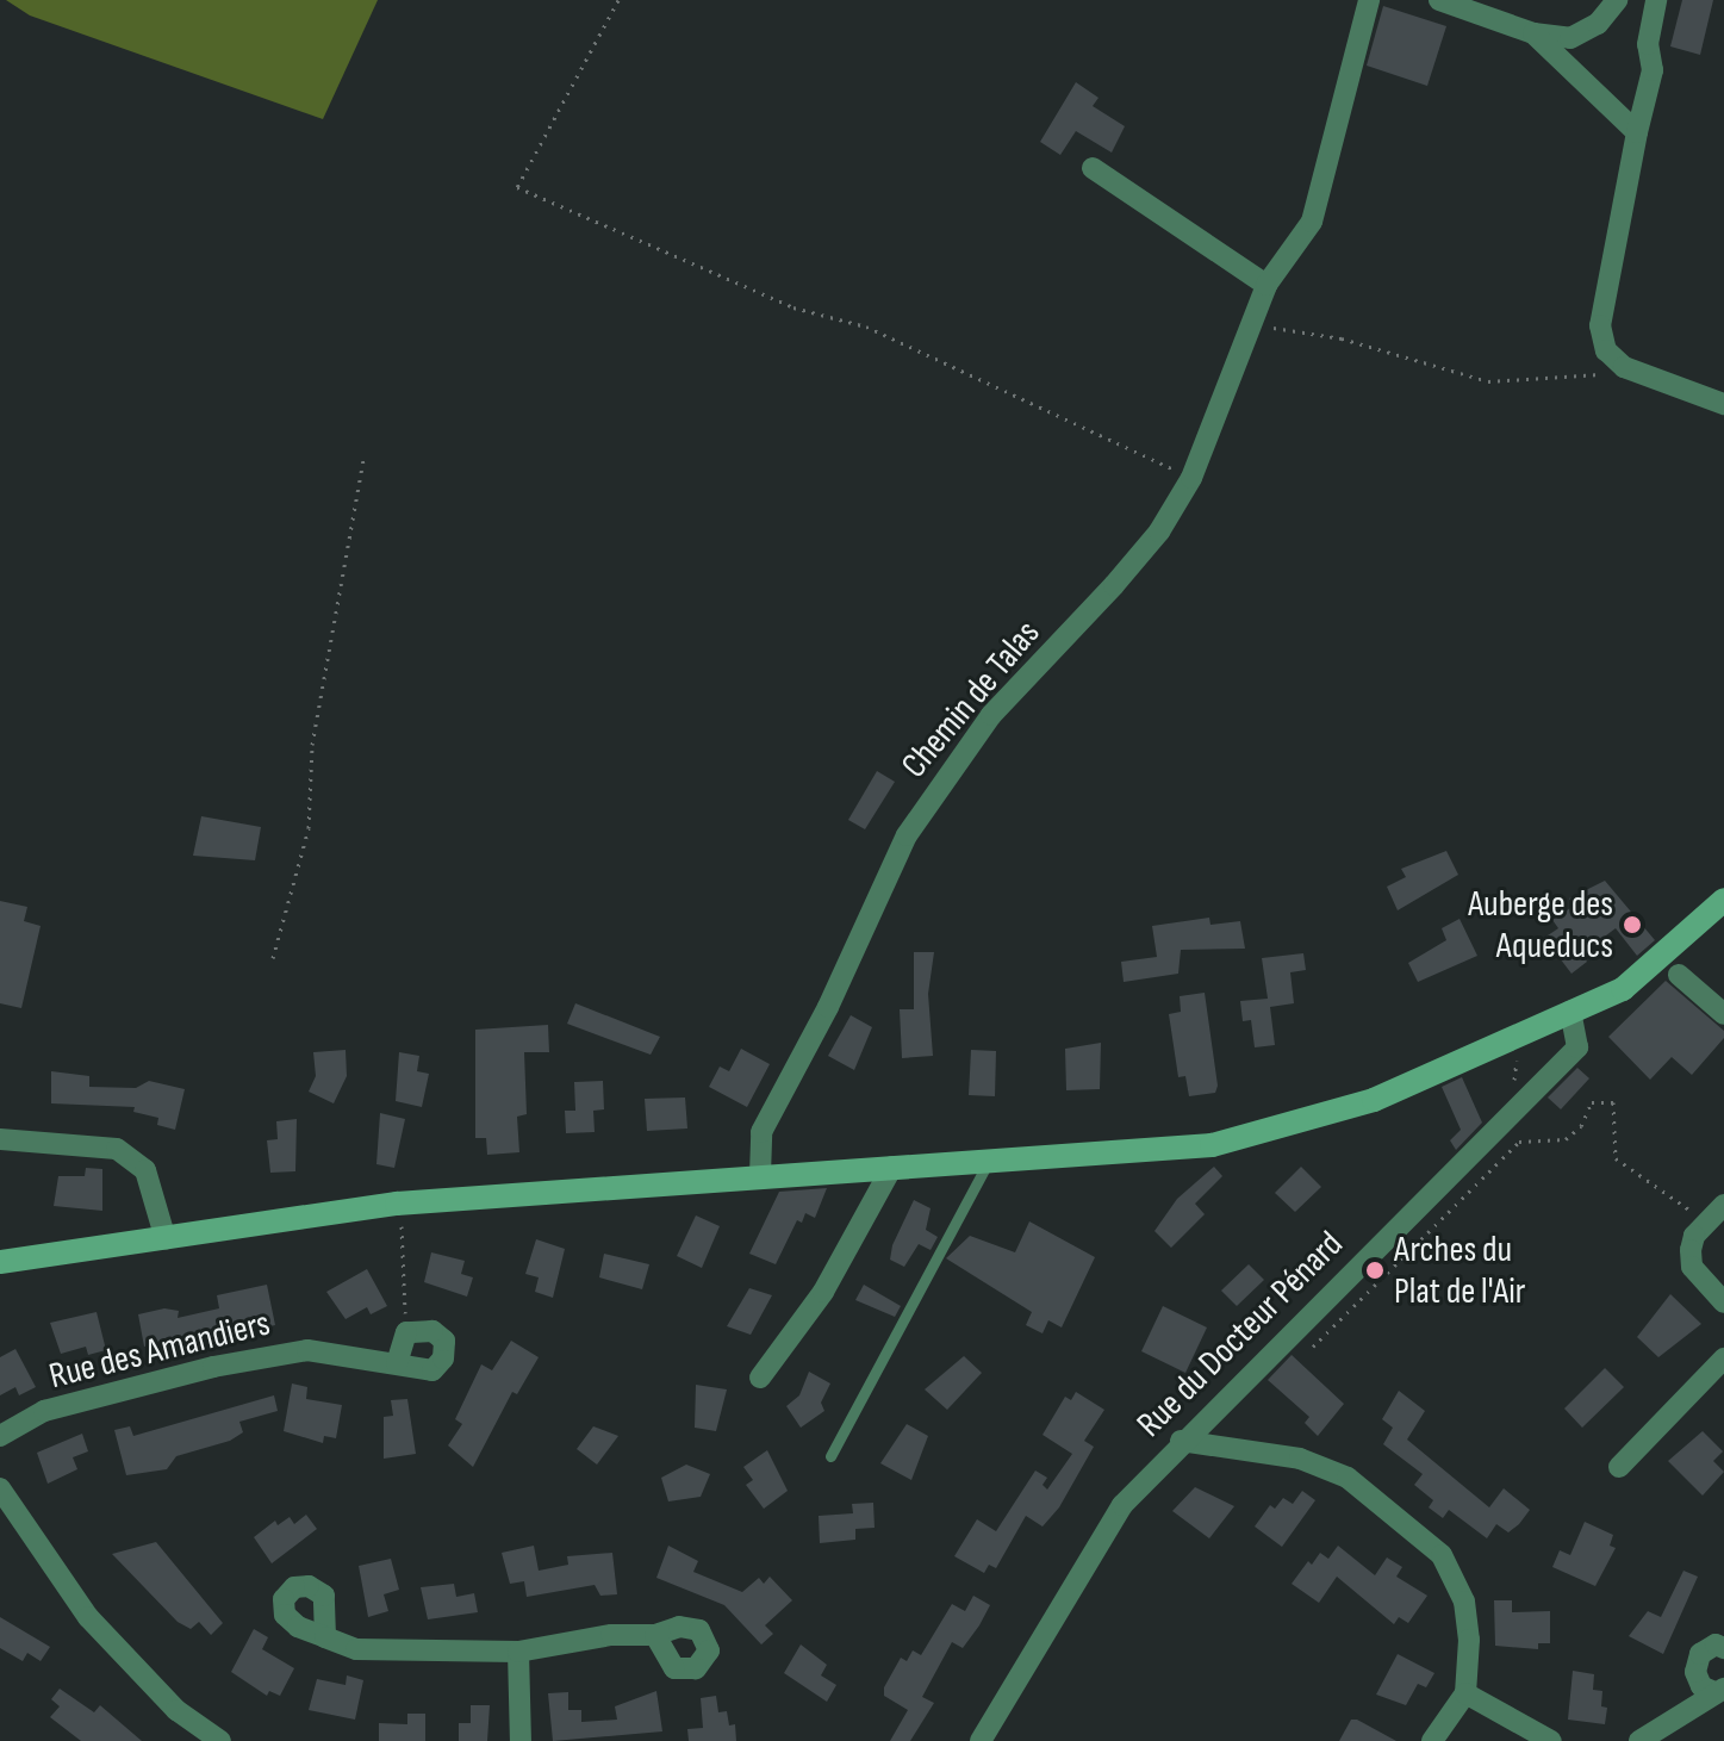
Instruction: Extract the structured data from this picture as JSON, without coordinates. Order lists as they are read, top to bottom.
{
  "streets": {
    "street": ["Chemin de Talas", "Rue du Docteur Pénard", "Rue des Amandiers"]
  },
  "places": ["Auberge des Aqueducs", "Arches du Plat de l'Air"]
}
